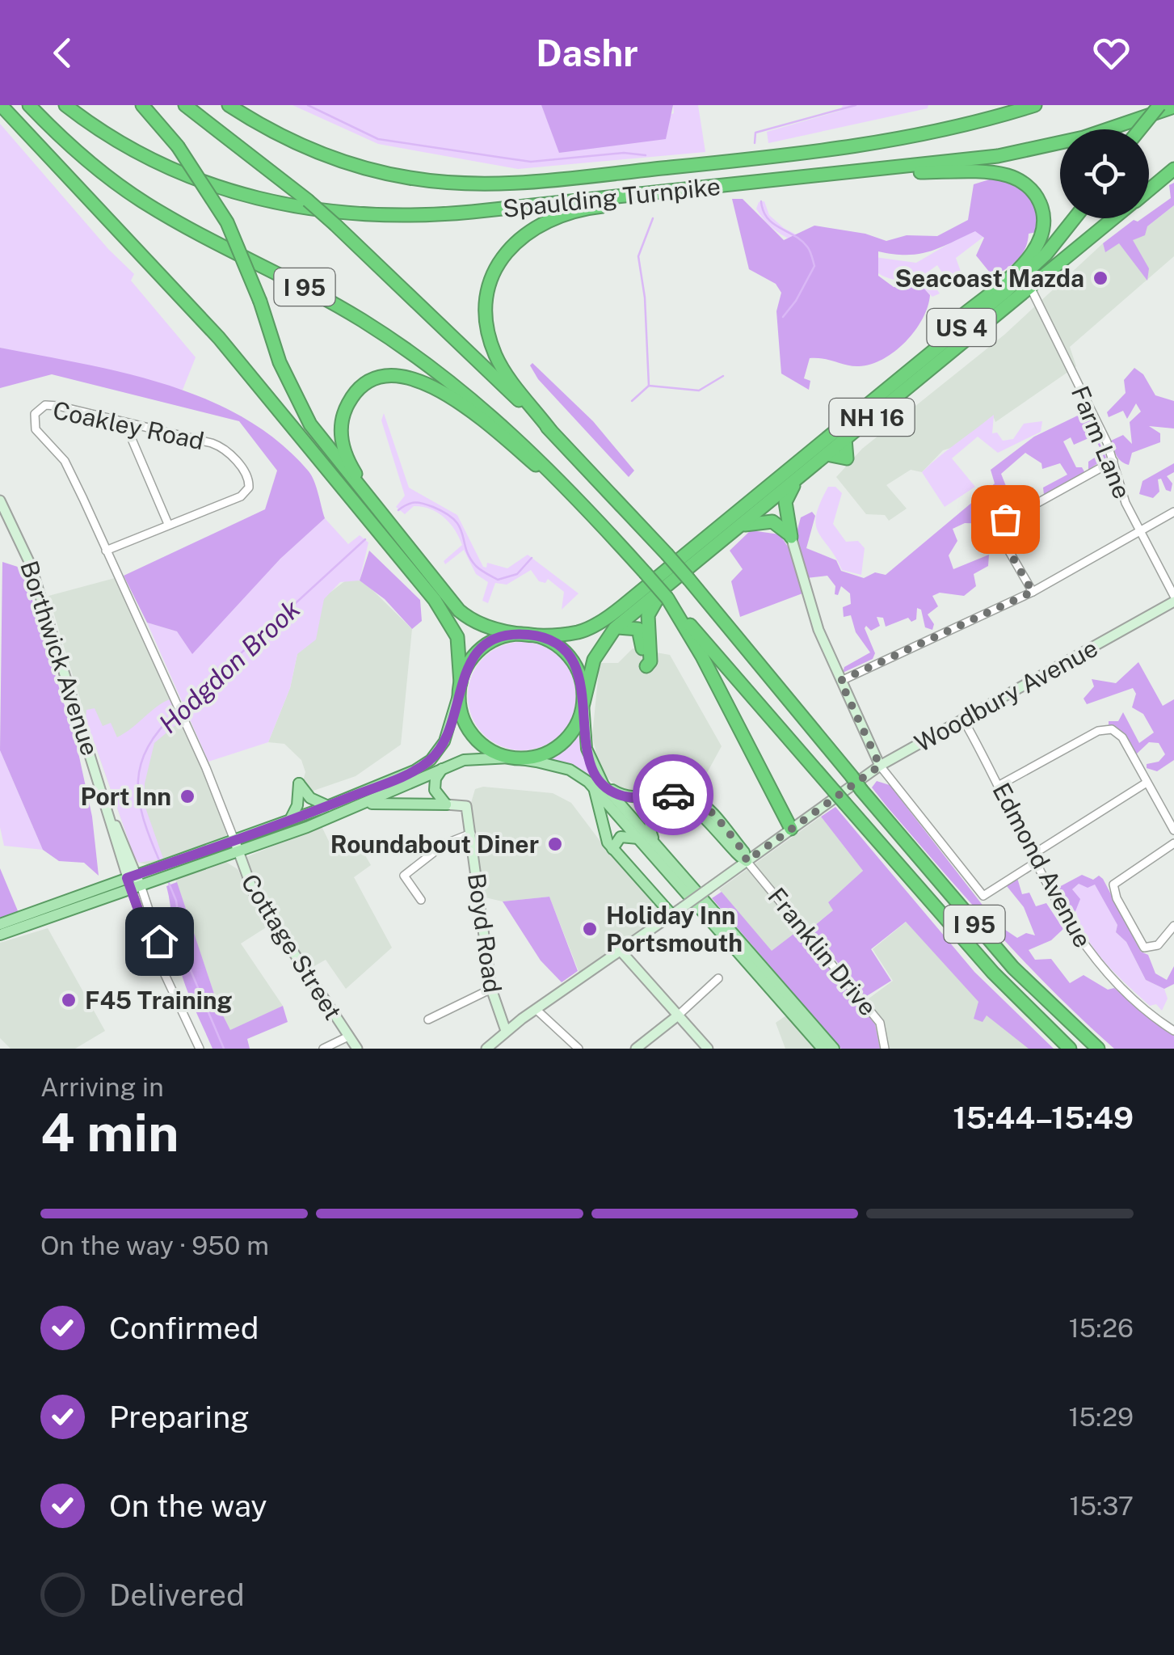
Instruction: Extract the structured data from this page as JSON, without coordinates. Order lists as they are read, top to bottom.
{
  "streets": {
    "highway": [
      "Spaulding Turnpike",
      "I 95",
      "US 4",
      "NH 16"
    ],
    "street": [
      "Coakley Road",
      "Farm Lane",
      "Borthwick Avenue",
      "Woodbury Avenue",
      "Edmond Avenue",
      "Boyd Road",
      "Cottage Street",
      "Franklin Drive"
    ]
  },
  "crossings": [
    ["US 4", "NH 16"],
    ["NH 16", "Farm Lane"],
    ["Coakley Road", "Cottage Street"],
    ["Farm Lane", "Woodbury Avenue"],
    ["Woodbury Avenue", "Edmond Avenue"],
    ["Woodbury Avenue", "Boyd Road"],
    ["Woodbury Avenue", "Franklin Drive"]
  ],
  "water": ["Hodgdon Brook"],
  "places": [
    "Seacoast Mazda",
    "Port Inn",
    "Roundabout Diner",
    "Holiday Inn Portsmouth",
    "F45 Training"
  ],
  "page": {
    "header": "Dashr",
    "heading": ["4 min", "Arriving in", "15:44–15:49"],
    "bar": "On the way · 950 m",
    "list": [
      ["Confirmed", "15:26"],
      ["Preparing", "15:29"],
      ["On the way", "15:37"],
      "Delivered"
    ]
  }
}
